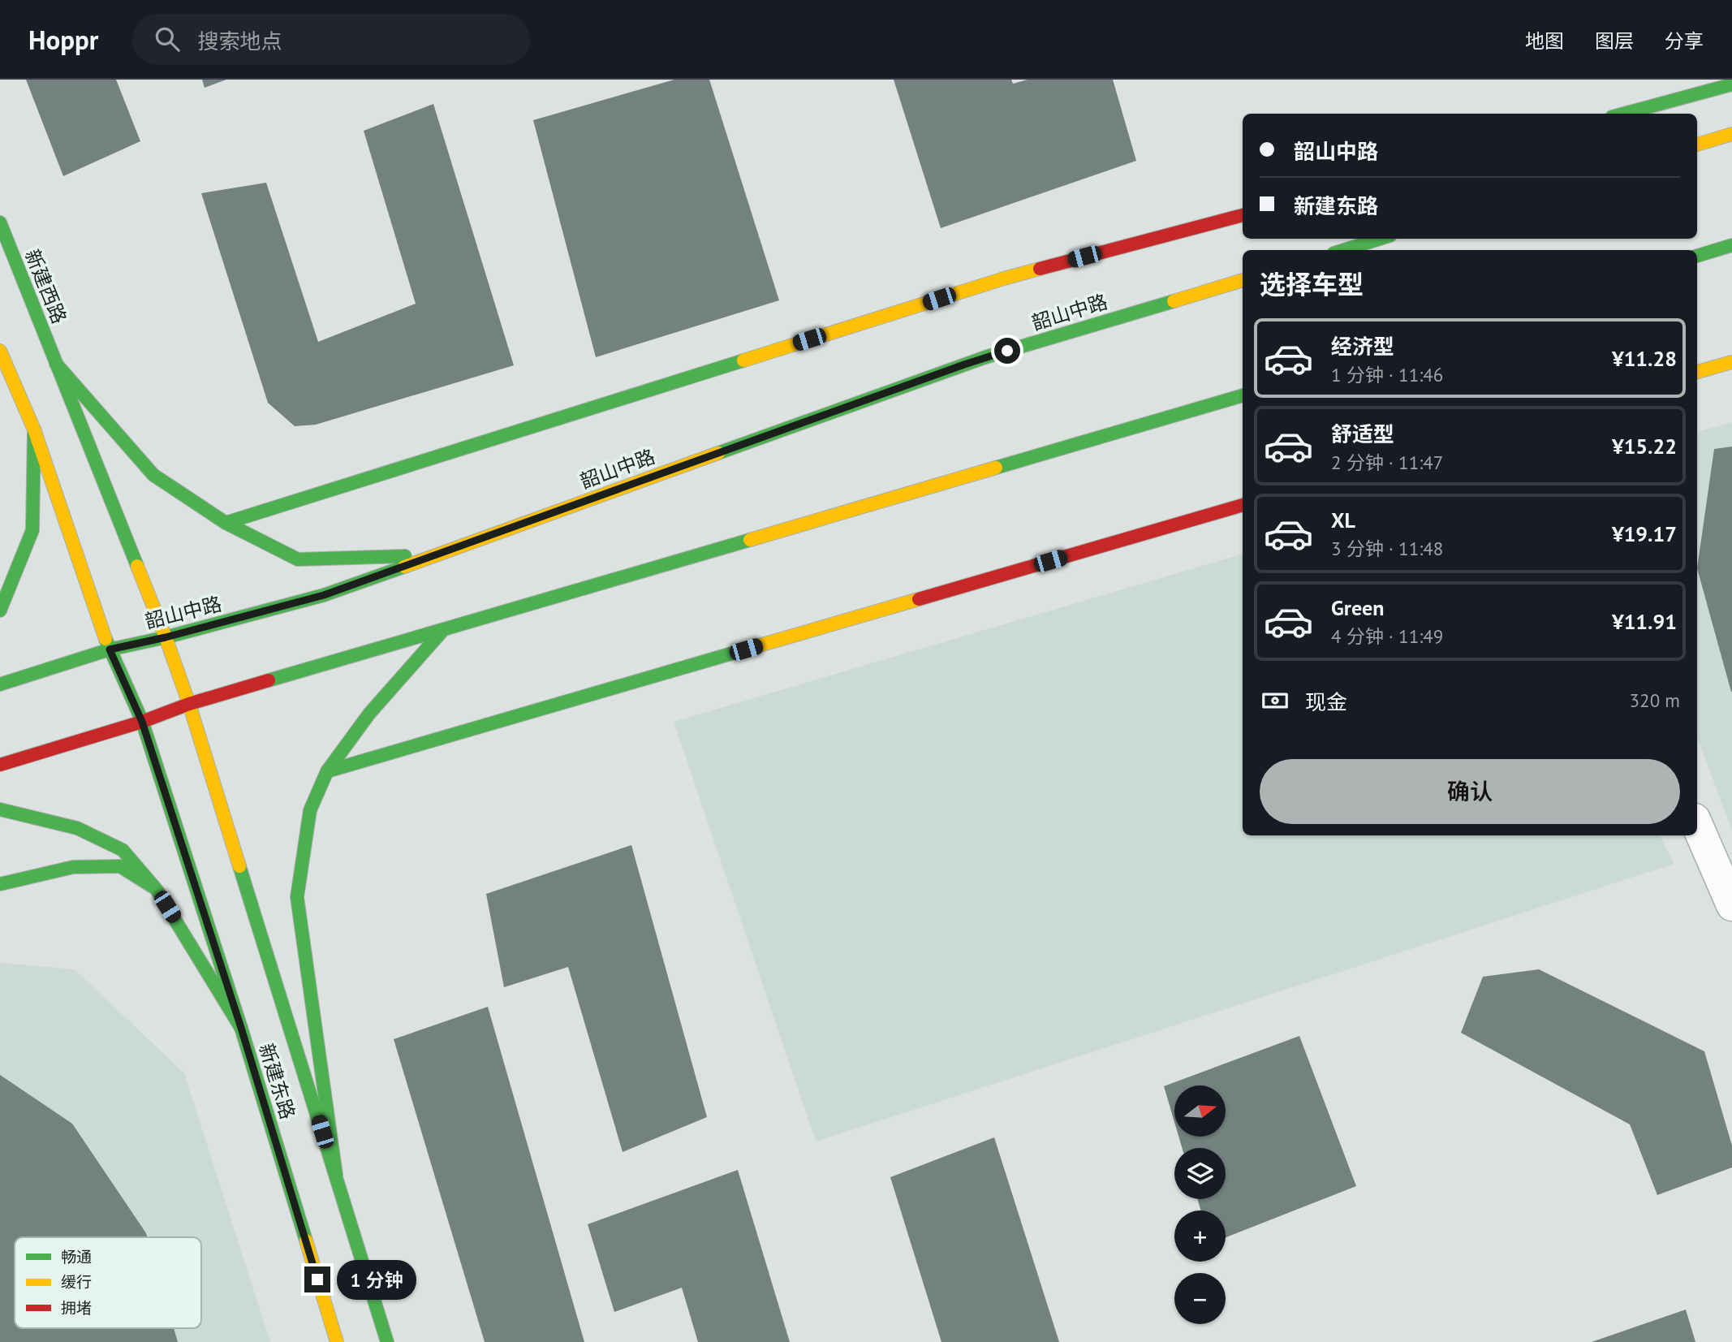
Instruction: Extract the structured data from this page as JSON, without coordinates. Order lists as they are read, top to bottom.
{
  "streets": {
    "main road": ["新建西路", "韶山中路", "新建东路"]
  },
  "crossings": [
    ["新建西路", "韶山中路"]
  ],
  "legend": ["畅通", "缓行", "拥堵"],
  "north": "right",
  "page": {
    "header": "Hoppr",
    "search": "搜索地点",
    "nav": ["地图", "图层", "分享"],
    "banner": ["韶山中路", "新建东路"],
    "heading": "选择车型",
    "list": [
      {
        "name": "经济型",
        "note": "1 分钟 · 11:46",
        "value": "¥11.28"
      },
      {
        "name": "舒适型",
        "note": "2 分钟 · 11:47",
        "value": "¥15.22"
      },
      {
        "name": "XL",
        "note": "3 分钟 · 11:48",
        "value": "¥19.17"
      },
      {
        "name": "Green",
        "note": "4 分钟 · 11:49",
        "value": "¥11.91"
      }
    ],
    "pay": ["现金", "320 m"],
    "buttons": "确认",
    "map_buttons": ["+", "−"],
    "bubble": "1 分钟"
  }
}
